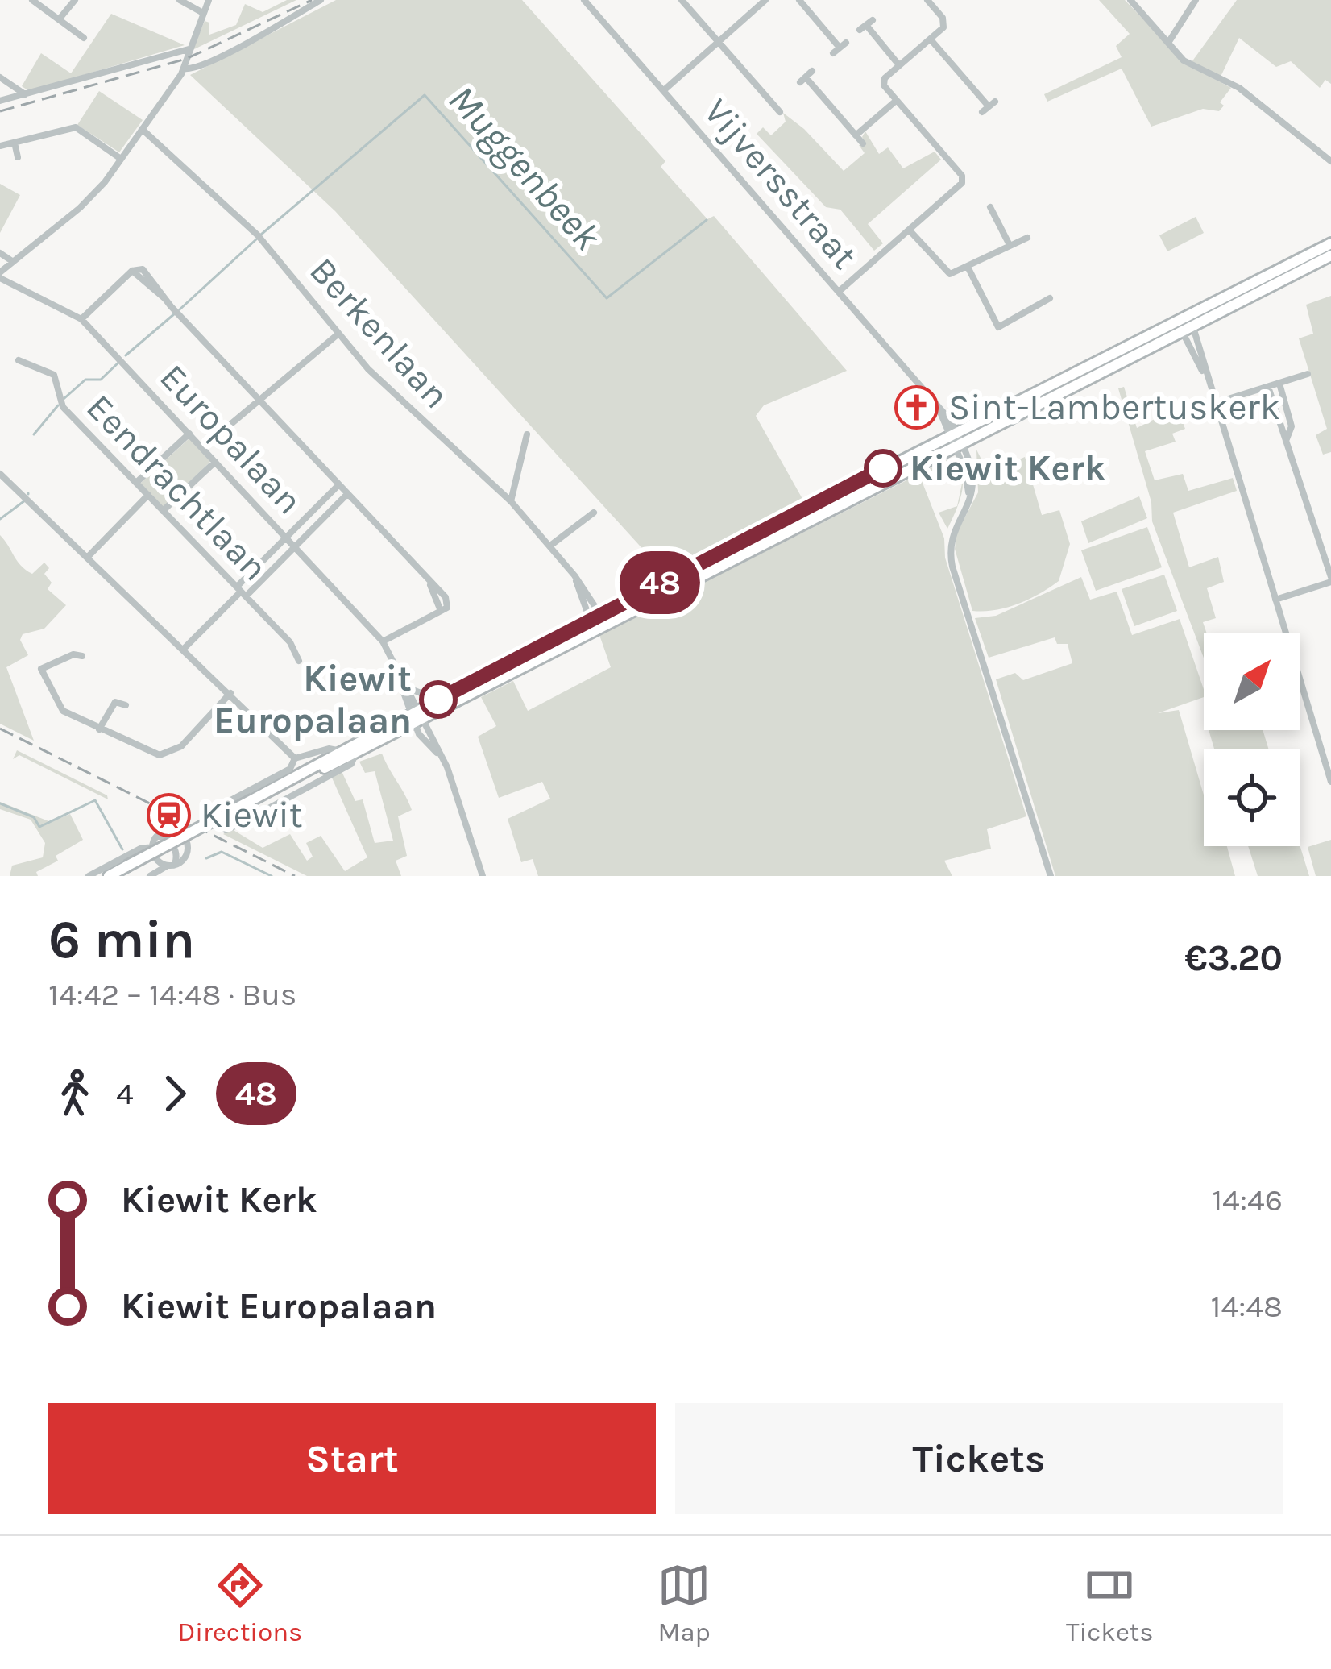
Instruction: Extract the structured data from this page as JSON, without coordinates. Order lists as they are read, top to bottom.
{
  "streets": {
    "street": [
      "Vijversstraat",
      "Berkenlaan",
      "Europalaan",
      "Eendrachtlaan"
    ]
  },
  "water": ["Muggenbeek"],
  "places": {
    "church": ["Sint-Lambertuskerk"],
    "other": ["Kiewit Kerk", "Kiewit Europalaan"],
    "station": ["Kiewit"]
  },
  "lines": ["bus line 48"],
  "north": "top right",
  "page": {
    "on_map": "48",
    "heading": ["6 min", "14:42 – 14:48 · Bus", "€3.20"],
    "legs": ["4", "48"],
    "list": [
      {
        "name": "Kiewit Kerk",
        "value": "14:46"
      },
      {
        "name": "Kiewit Europalaan",
        "value": "14:48"
      }
    ],
    "buttons": ["Start", "Tickets"],
    "tabs": ["Directions", "Map", "Tickets"]
  }
}
